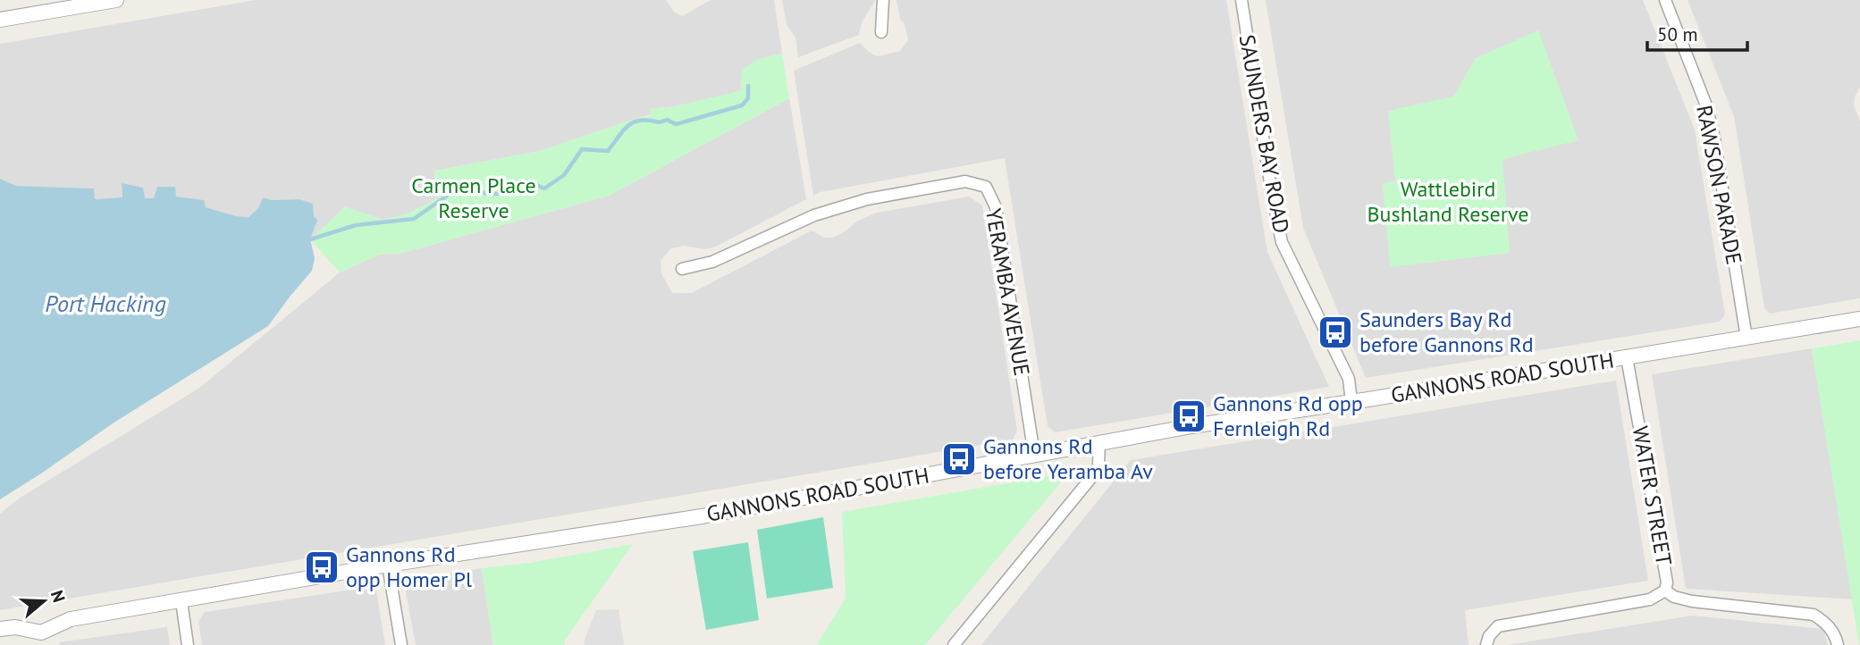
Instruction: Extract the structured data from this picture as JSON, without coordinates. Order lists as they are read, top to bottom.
{
  "streets": {
    "street": [
      "SAUNDERS BAY ROAD",
      "RAWSON PARADE",
      "YERAMBA AVENUE",
      "GANNONS ROAD SOUTH",
      "WATER STREET"
    ]
  },
  "crossings": [
    ["SAUNDERS BAY ROAD", "GANNONS ROAD SOUTH"],
    ["RAWSON PARADE", "GANNONS ROAD SOUTH"],
    ["YERAMBA AVENUE", "GANNONS ROAD SOUTH"],
    ["GANNONS ROAD SOUTH", "WATER STREET"]
  ],
  "water": ["Port Hacking"],
  "parks": ["Carmen Place Reserve", "Wattlebird Bushland Reserve"],
  "places": {
    "bus stop": [
      "Saunders Bay Rd before Gannons Rd",
      "Gannons Rd opp Fernleigh Rd",
      "Gannons Rd before Yeramba Av",
      "Gannons Rd opp Homer Pl"
    ]
  },
  "scale_bar": "50 m",
  "north": "right"
}
